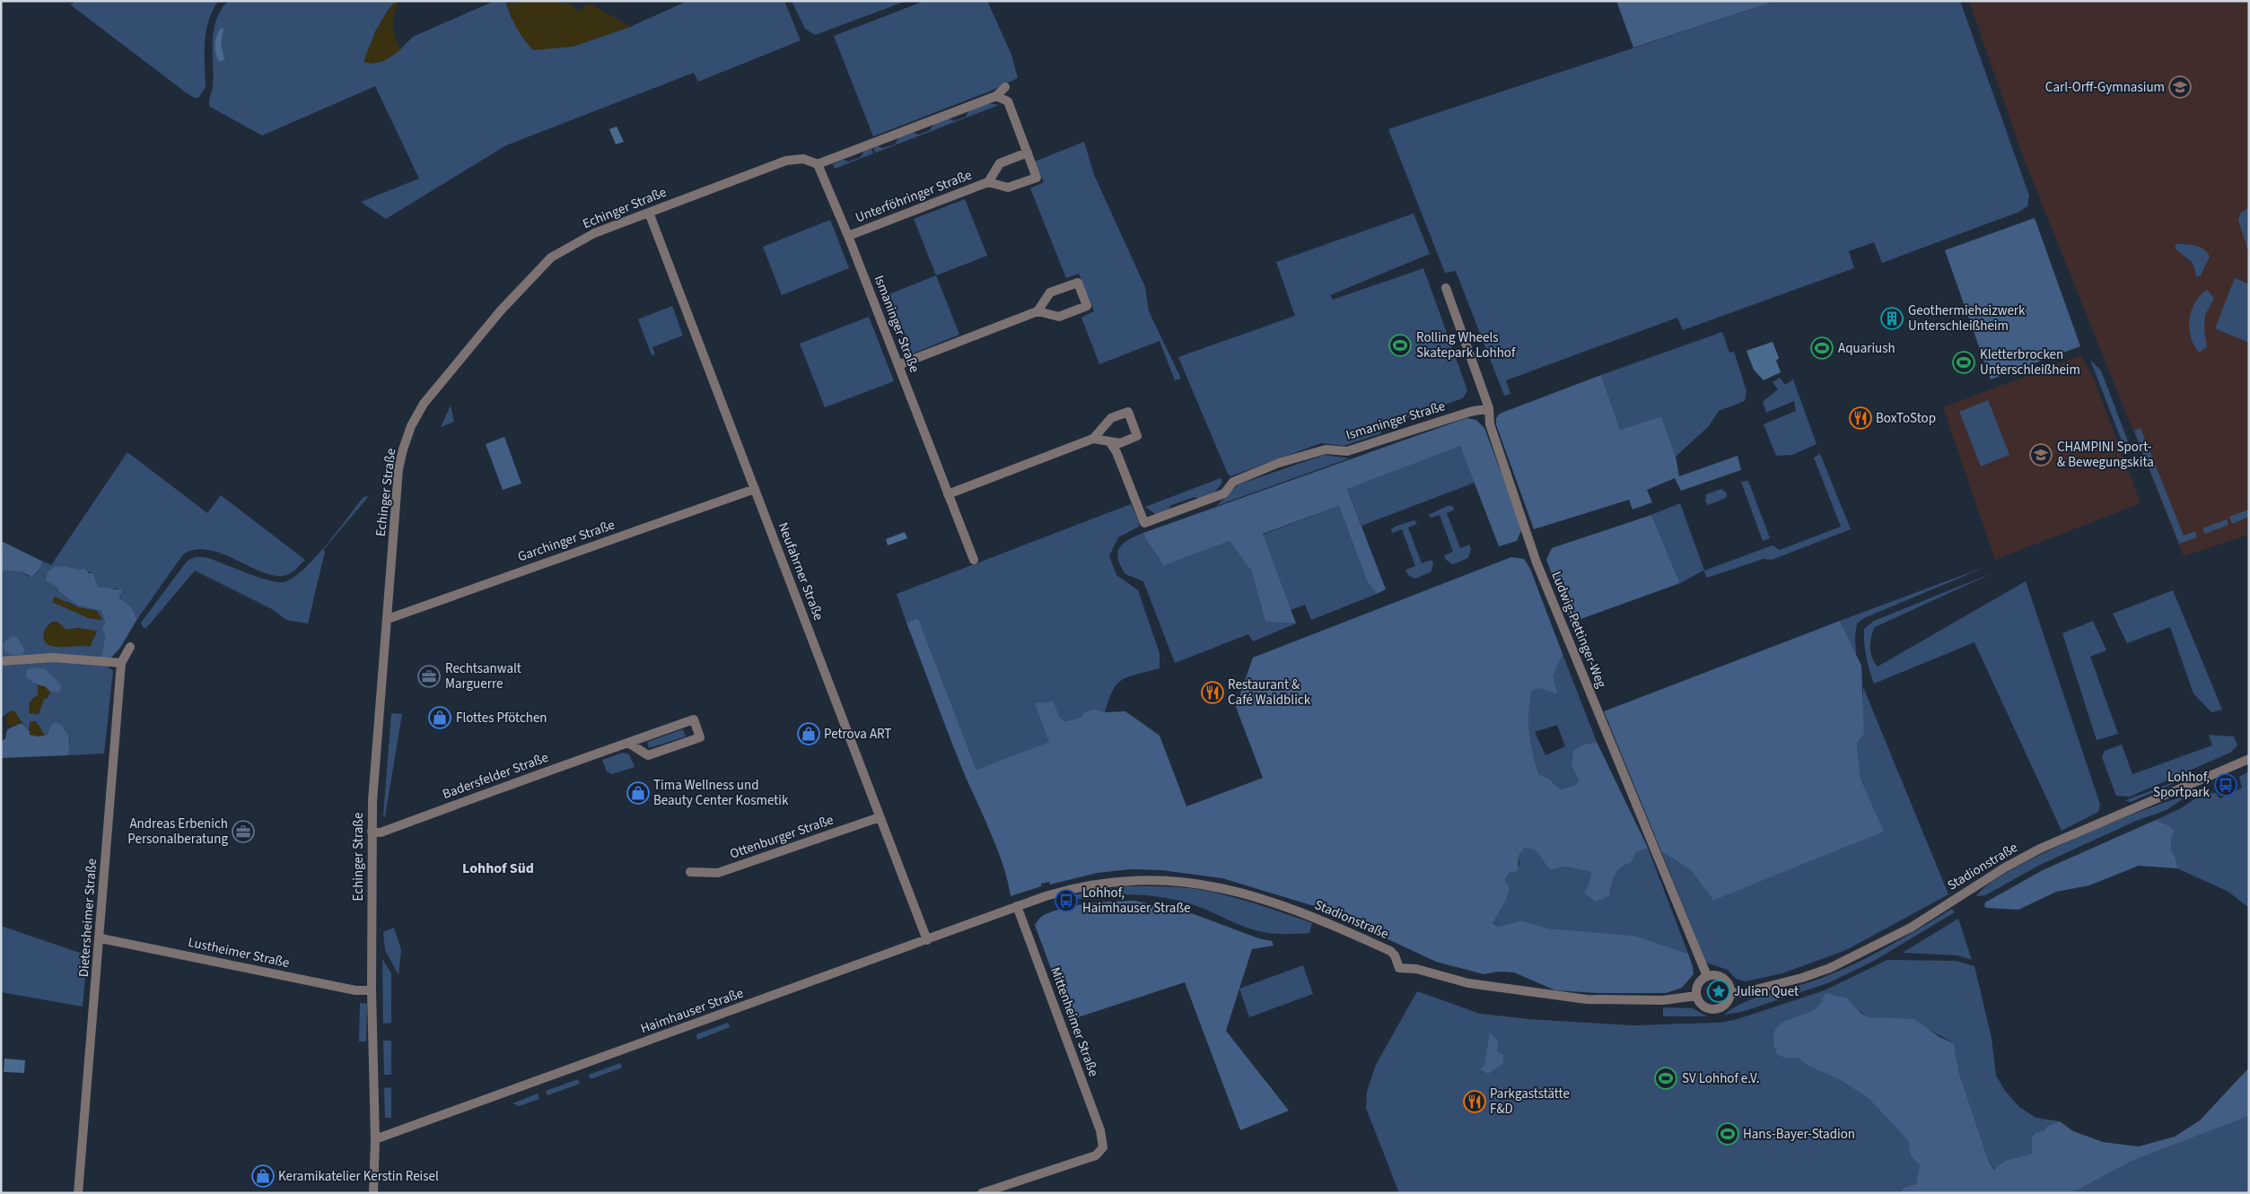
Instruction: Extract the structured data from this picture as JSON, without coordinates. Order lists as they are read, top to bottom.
{
  "streets": {
    "street": [
      "Unterföhringer Straße",
      "Echinger Straße",
      "Ismaninger Straße",
      "Garchinger Straße",
      "Neufahrner Straße",
      "Ludwig-Pettinger-Weg",
      "Badersfelder Straße",
      "Ottenburger Straße",
      "Stadionstraße",
      "Dietersheimer Straße",
      "Lustheimer Straße",
      "Haimhauser Straße",
      "Mittenheimer Straße"
    ]
  },
  "crossings": [
    ["Unterföhringer Straße", "Ismaninger Straße"],
    ["Echinger Straße", "Ismaninger Straße"],
    ["Echinger Straße", "Garchinger Straße"],
    ["Echinger Straße", "Neufahrner Straße"],
    ["Echinger Straße", "Badersfelder Straße"],
    ["Echinger Straße", "Lustheimer Straße"],
    ["Echinger Straße", "Haimhauser Straße"],
    ["Ismaninger Straße", "Ludwig-Pettinger-Weg"],
    ["Garchinger Straße", "Neufahrner Straße"],
    ["Neufahrner Straße", "Ottenburger Straße"],
    ["Neufahrner Straße", "Haimhauser Straße"],
    ["Ludwig-Pettinger-Weg", "Stadionstraße"],
    ["Stadionstraße", "Haimhauser Straße"],
    ["Stadionstraße", "Mittenheimer Straße"],
    ["Dietersheimer Straße", "Lustheimer Straße"],
    ["Haimhauser Straße", "Mittenheimer Straße"]
  ],
  "districts": ["Lohhof Süd"],
  "places": {
    "school or university": ["Carl-Orff-Gymnasium", "CHAMPINI Sport- & Bewegungskita"],
    "building": ["Geothermieheizwerk Unterschleißheim"],
    "sports": [
      "Rolling Wheels Skatepark Lohhof",
      "Aquariush",
      "Kletterbrocken Unterschleißheim",
      "SV Lohhof e.V.",
      "Hans-Bayer-Stadion"
    ],
    "restaurant": ["BoxToStop", "Restaurant & Café Waldblick", "Parkgaststätte F&D"],
    "office": ["Rechtsanwalt Marguerre", "Andreas Erbenich Personalberatung"],
    "shop": [
      "Flottes Pfötchen",
      "Petrova ART",
      "Tima Wellness und Beauty Center Kosmetik",
      "Keramikatelier Kerstin Reisel"
    ],
    "bus stop": ["Lohhof, Sportpark", "Lohhof, Haimhauser Straße"],
    "place": ["Julien Quet"]
  }
}
